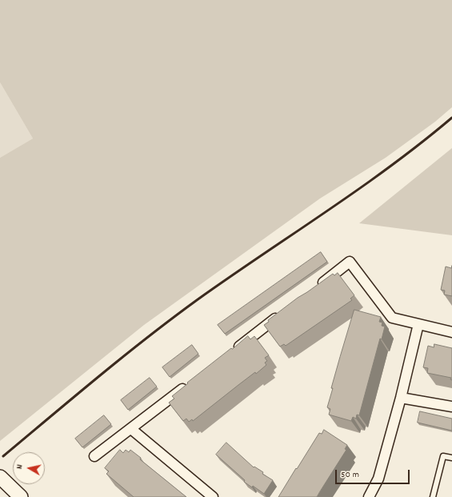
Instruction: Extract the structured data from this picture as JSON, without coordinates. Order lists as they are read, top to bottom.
{
  "scale_bar": "50 m",
  "north": "left"
}
